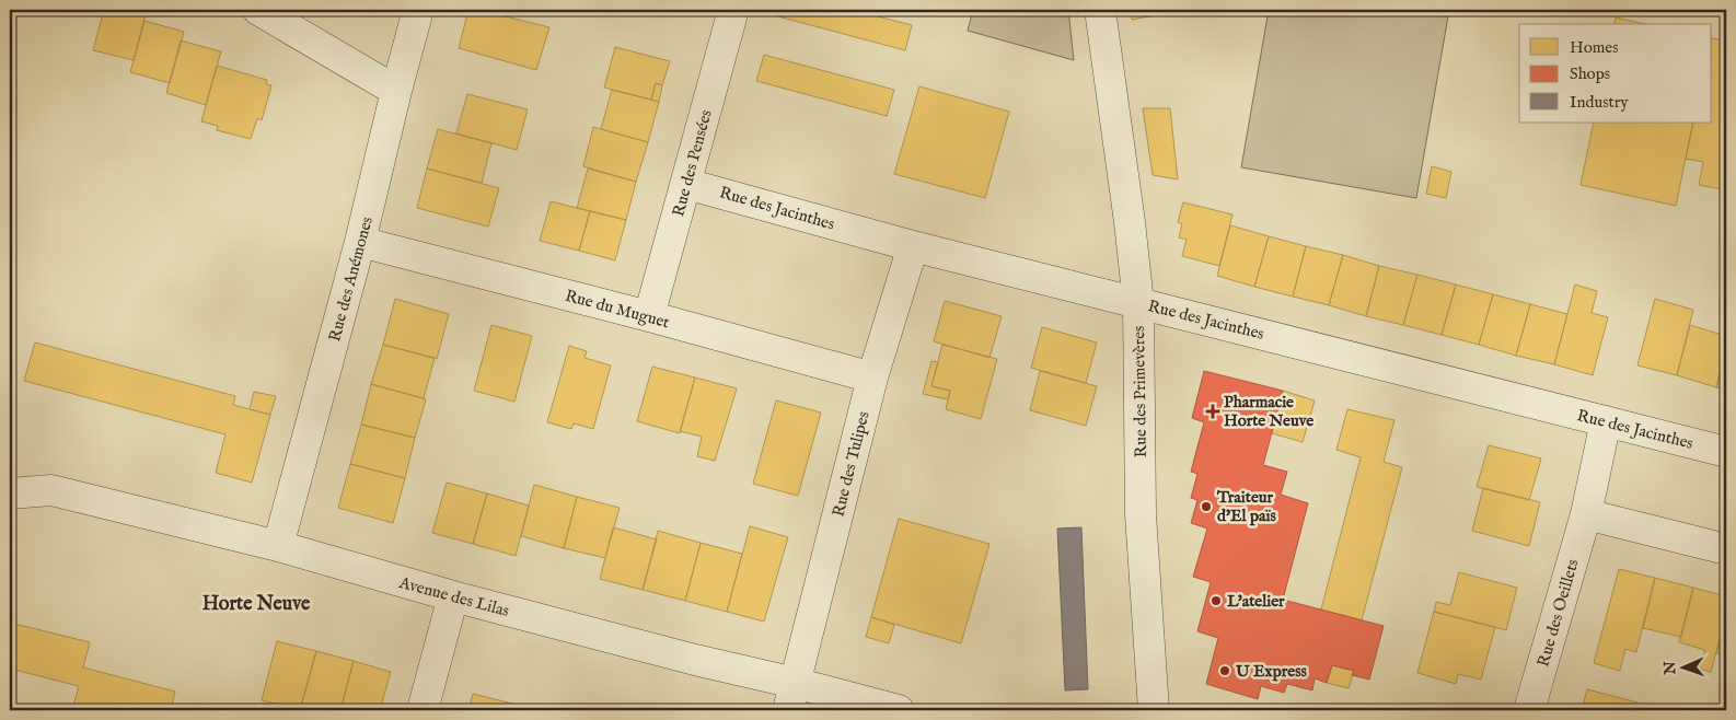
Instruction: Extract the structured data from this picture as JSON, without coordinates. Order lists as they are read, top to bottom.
{
  "streets": {
    "street": [
      "Rue des Pensées",
      "Rue des Jacinthes",
      "Rue des Anémones",
      "Rue du Muguet",
      "Rue des Primevères",
      "Rue des Tulipes",
      "Avenue des Lilas",
      "Rue des Oeillets"
    ]
  },
  "crossings": [
    ["Rue des Pensées", "Rue des Jacinthes"],
    ["Rue des Pensées", "Rue du Muguet"],
    ["Rue des Jacinthes", "Rue des Primevères"],
    ["Rue des Jacinthes", "Rue des Tulipes"],
    ["Rue des Jacinthes", "Rue des Oeillets"],
    ["Rue des Anémones", "Rue du Muguet"],
    ["Rue des Anémones", "Avenue des Lilas"],
    ["Rue du Muguet", "Rue des Tulipes"],
    ["Rue des Tulipes", "Avenue des Lilas"]
  ],
  "districts": ["Horte Neuve"],
  "places": {
    "health": ["Pharmacie Horte Neuve"],
    "other": ["Traiteur d'El païs", "L'atelier", "U Express"]
  },
  "legend": ["Homes", "Shops", "Industry"],
  "north": "left"
}
